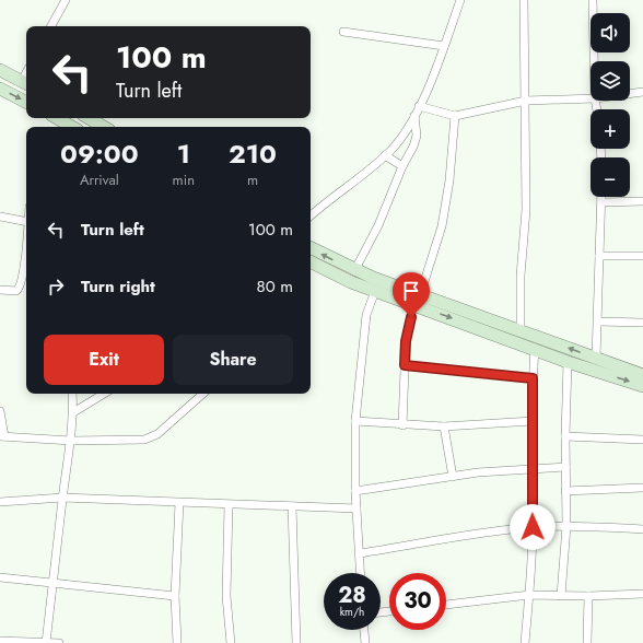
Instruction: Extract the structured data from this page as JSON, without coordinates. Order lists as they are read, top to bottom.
{
  "page": {
    "map_buttons": ["+", "−"],
    "turn": ["100 m", "Turn left"],
    "eta": [
      "09:00",
      "Arrival",
      "1",
      "min",
      "210",
      "m"
    ],
    "list": [
      {
        "name": "Turn left",
        "value": "100 m"
      },
      {
        "name": "Turn right",
        "value": "80 m"
      }
    ],
    "buttons": ["Exit", "Share"],
    "speed": "28 km/h",
    "limit": "30"
  }
}
